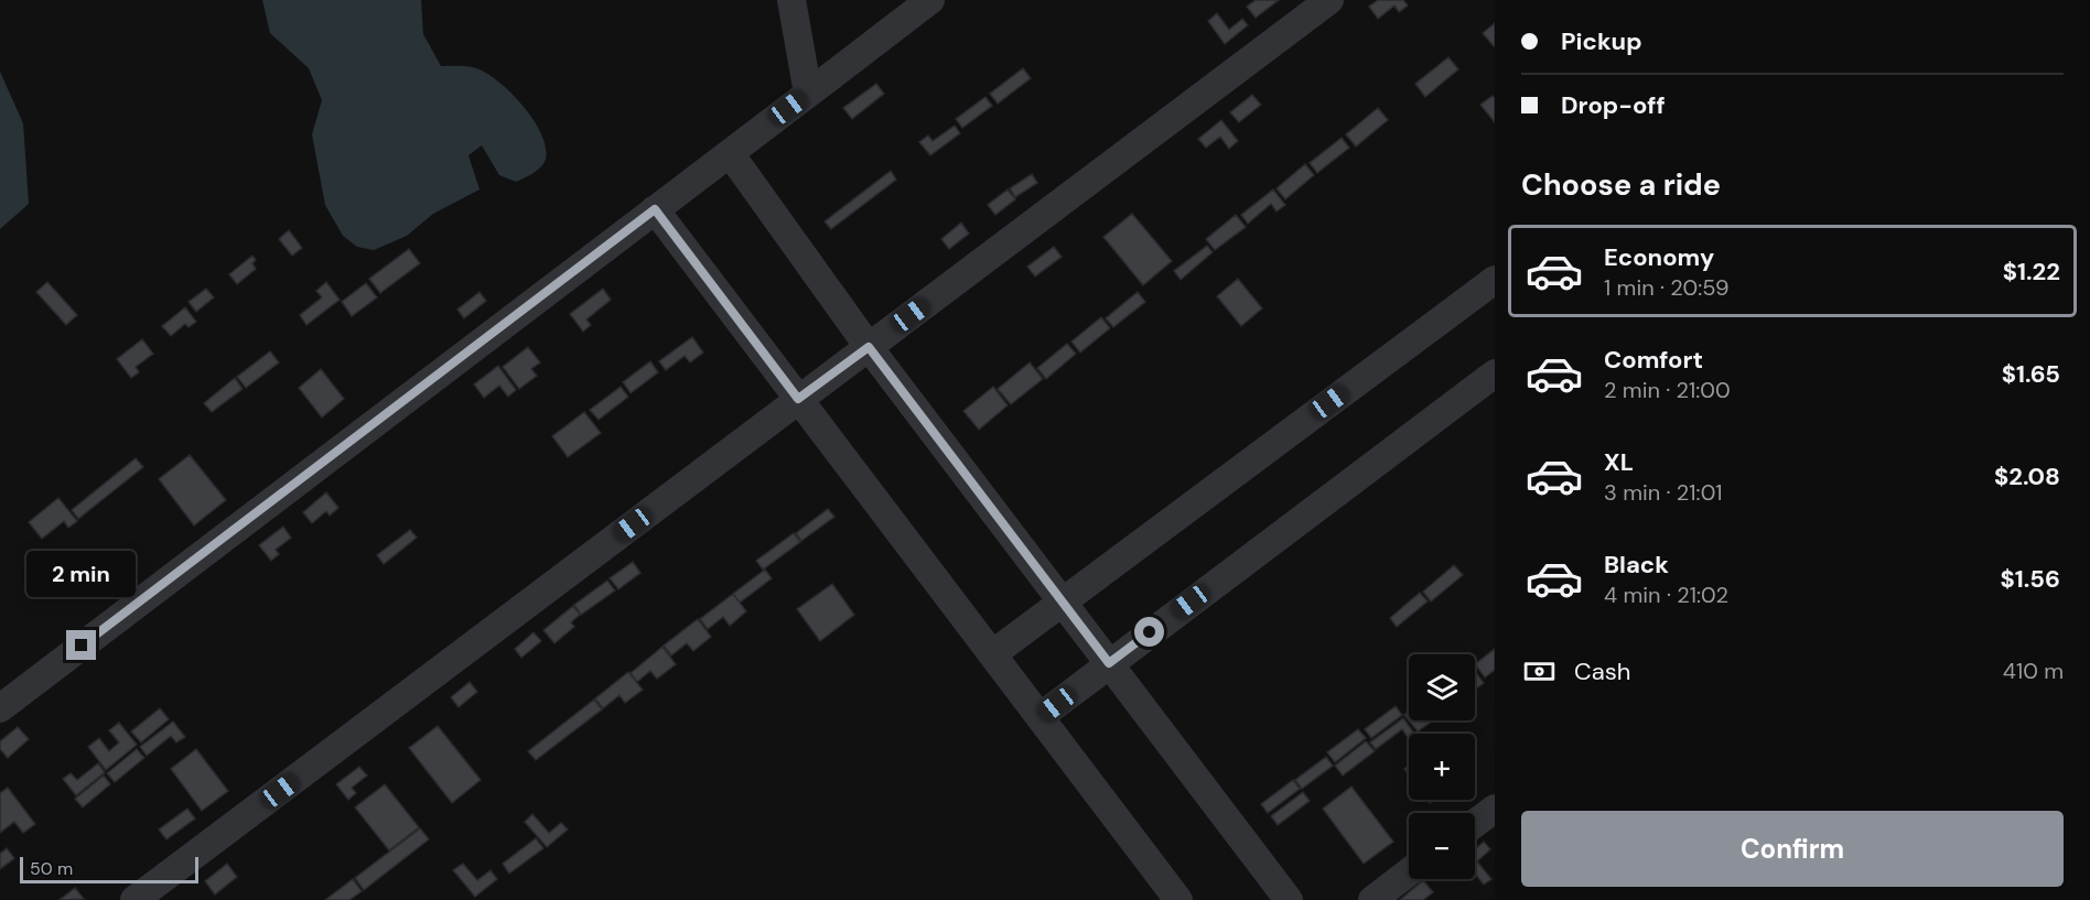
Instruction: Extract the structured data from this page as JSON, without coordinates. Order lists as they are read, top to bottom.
{
  "scale_bar": "50 m",
  "page": {
    "banner": ["Pickup", "Drop-off"],
    "heading": "Choose a ride",
    "list": [
      {
        "name": "Economy",
        "note": "1 min · 20:59",
        "value": "$1.22"
      },
      {
        "name": "Comfort",
        "note": "2 min · 21:00",
        "value": "$1.65"
      },
      {
        "name": "XL",
        "note": "3 min · 21:01",
        "value": "$2.08"
      },
      {
        "name": "Black",
        "note": "4 min · 21:02",
        "value": "$1.56"
      }
    ],
    "bubble": "2 min",
    "pay": ["Cash", "410 m"],
    "map_buttons": ["+", "−"],
    "buttons": "Confirm",
    "scale": "50 m"
  }
}
